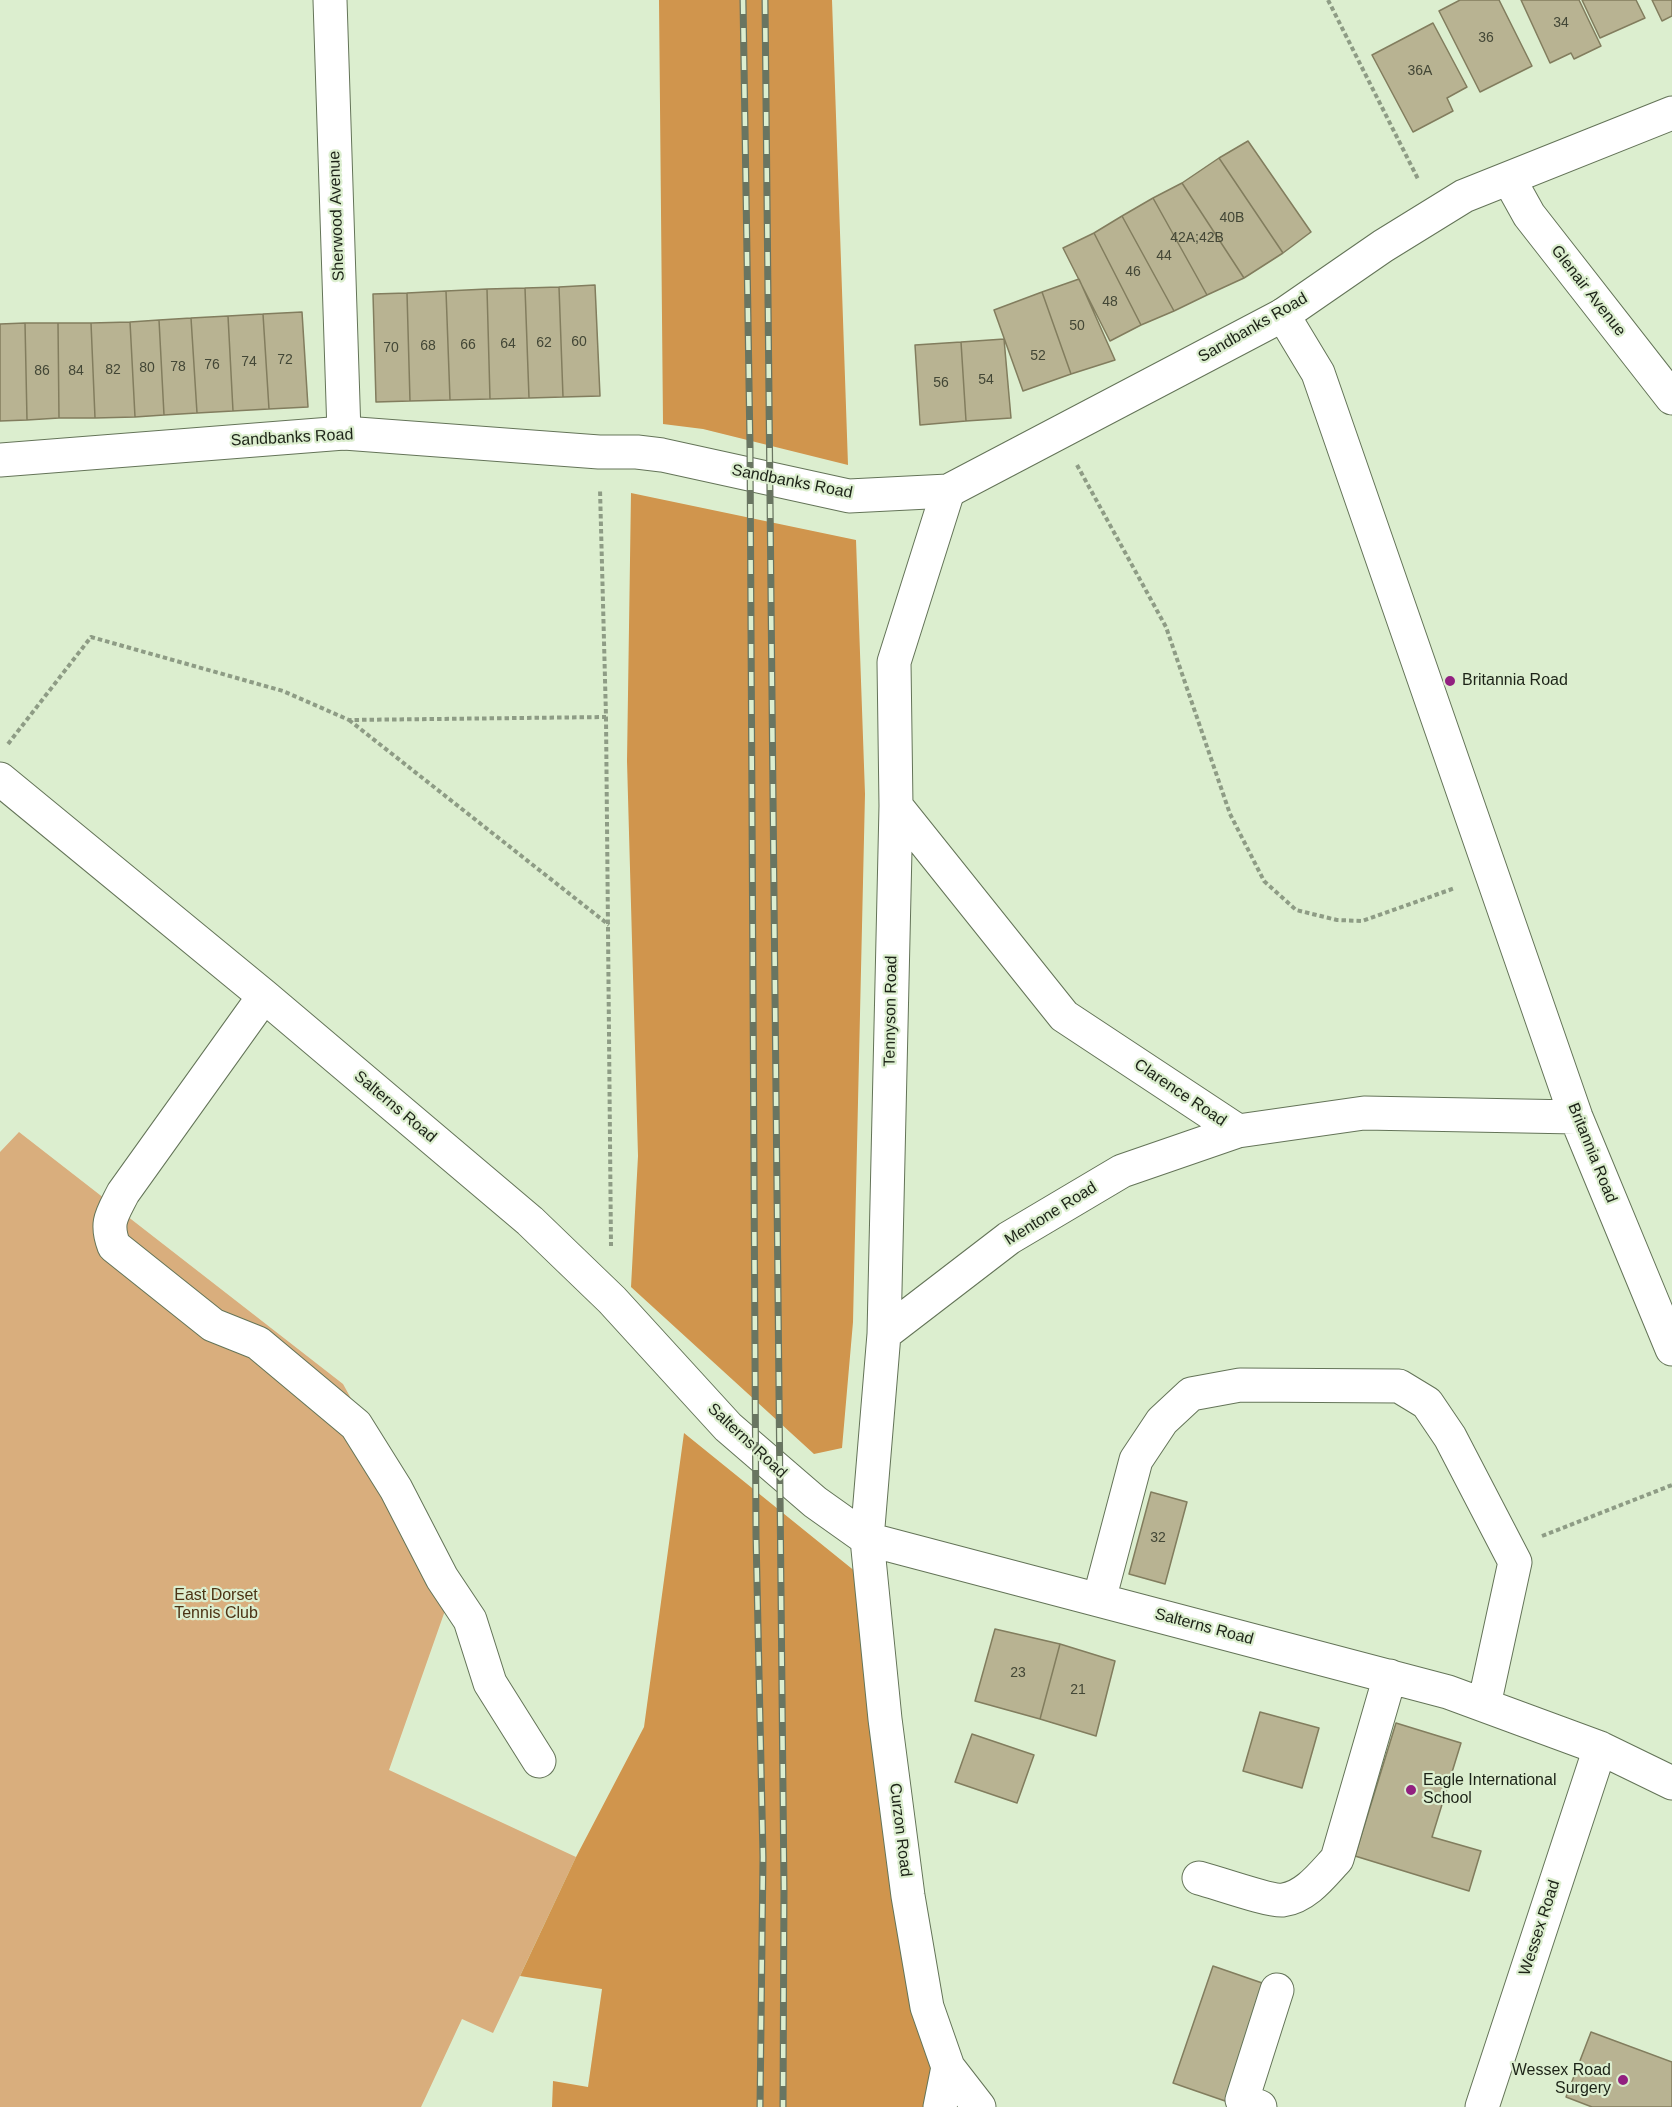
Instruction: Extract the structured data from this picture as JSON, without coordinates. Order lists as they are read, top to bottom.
{
  "streets": {
    "street": [
      "Sherwood Avenue",
      "Glenair Avenue",
      "Sandbanks Road",
      "Tennyson Road",
      "Clarence Road",
      "Salterns Road",
      "Britannia Road",
      "Mentone Road",
      "Curzon Road",
      "Wessex Road"
    ]
  },
  "crossings": [
    ["Sherwood Avenue", "Sandbanks Road"],
    ["Glenair Avenue", "Sandbanks Road"],
    ["Sandbanks Road", "Tennyson Road"],
    ["Sandbanks Road", "Britannia Road"],
    ["Tennyson Road", "Clarence Road"],
    ["Tennyson Road", "Salterns Road"],
    ["Tennyson Road", "Mentone Road"],
    ["Tennyson Road", "Curzon Road"],
    ["Clarence Road", "Britannia Road"],
    ["Clarence Road", "Mentone Road"],
    ["Salterns Road", "Curzon Road"],
    ["Salterns Road", "Wessex Road"]
  ],
  "parks": ["East Dorset Tennis Club"],
  "places": ["Britannia Road", "Eagle International School", "Wessex Road Surgery"],
  "house_numbers": [
    "34",
    "36",
    "36A",
    "40B",
    "42A;42B",
    "44",
    "46",
    "48",
    "50",
    "60",
    "62",
    "64",
    "66",
    "68",
    "70",
    "52",
    "72",
    "74",
    "76",
    "78",
    "80",
    "82",
    "86",
    "84",
    "54",
    "56",
    "32",
    "23",
    "21"
  ]
}
